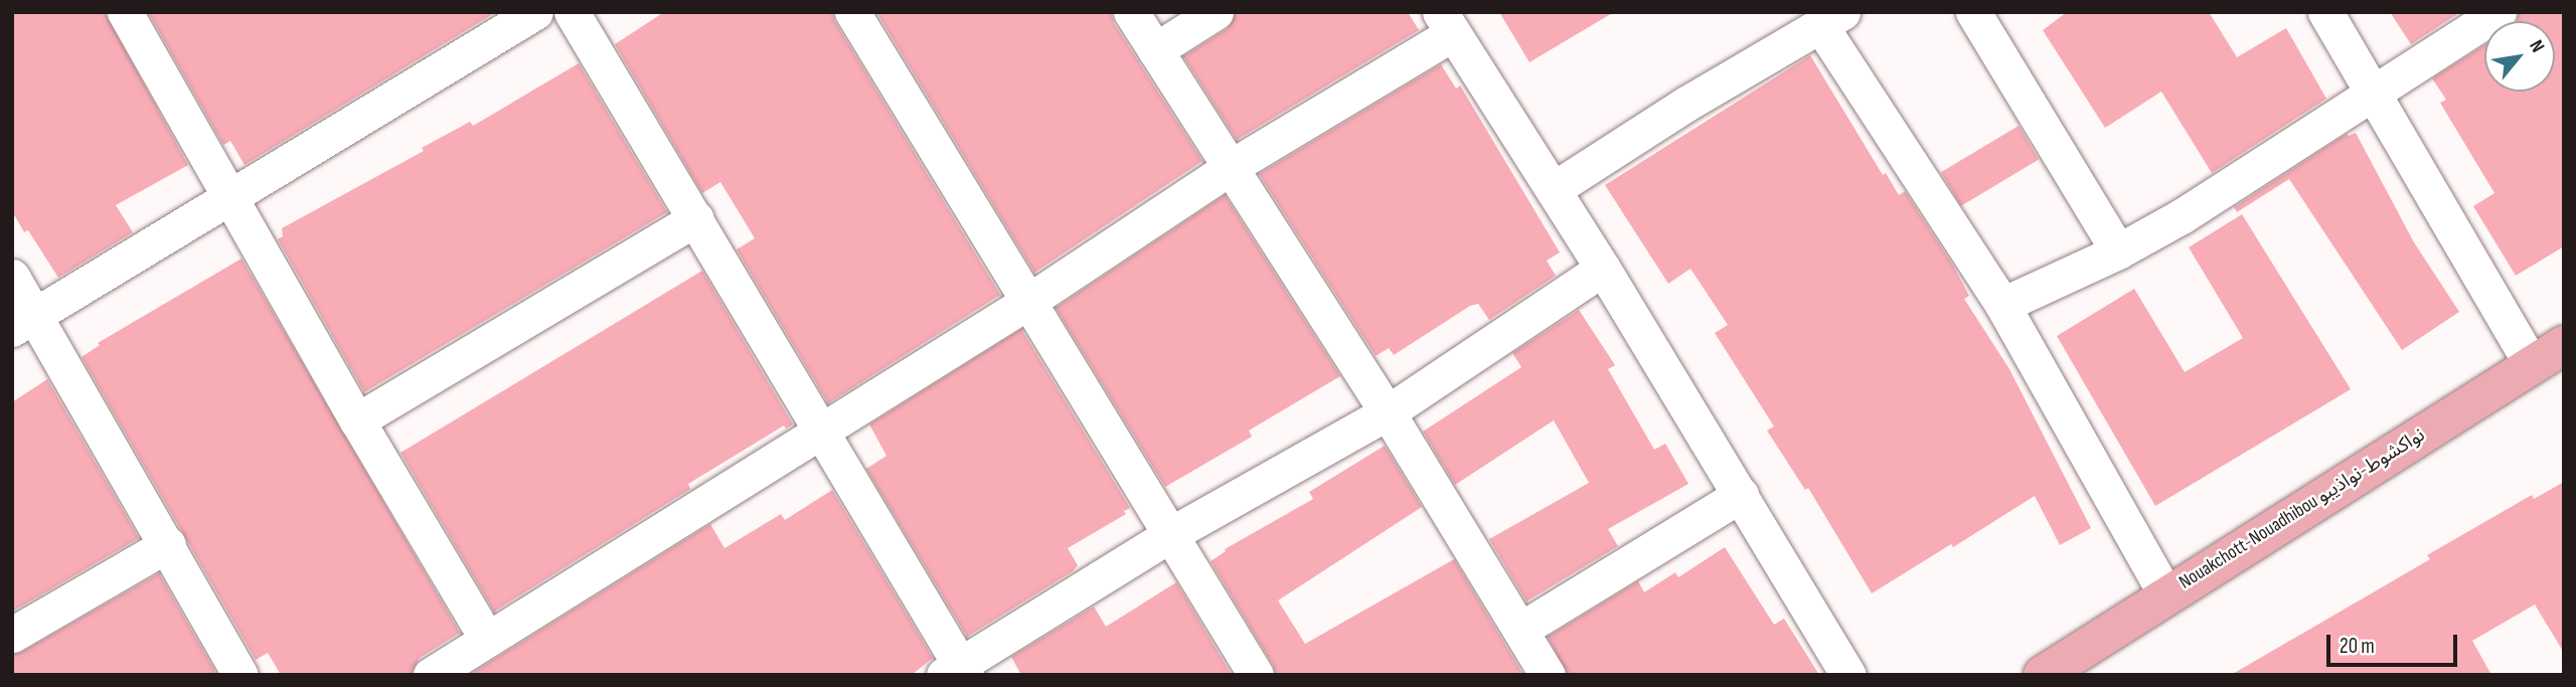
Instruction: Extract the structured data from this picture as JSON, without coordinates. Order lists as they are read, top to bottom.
{
  "streets": {
    "highway": ["Nouakchott-Nouadhibou نواكشوط-نواذيبو"]
  },
  "scale_bar": "20 m",
  "north": "top right"
}
